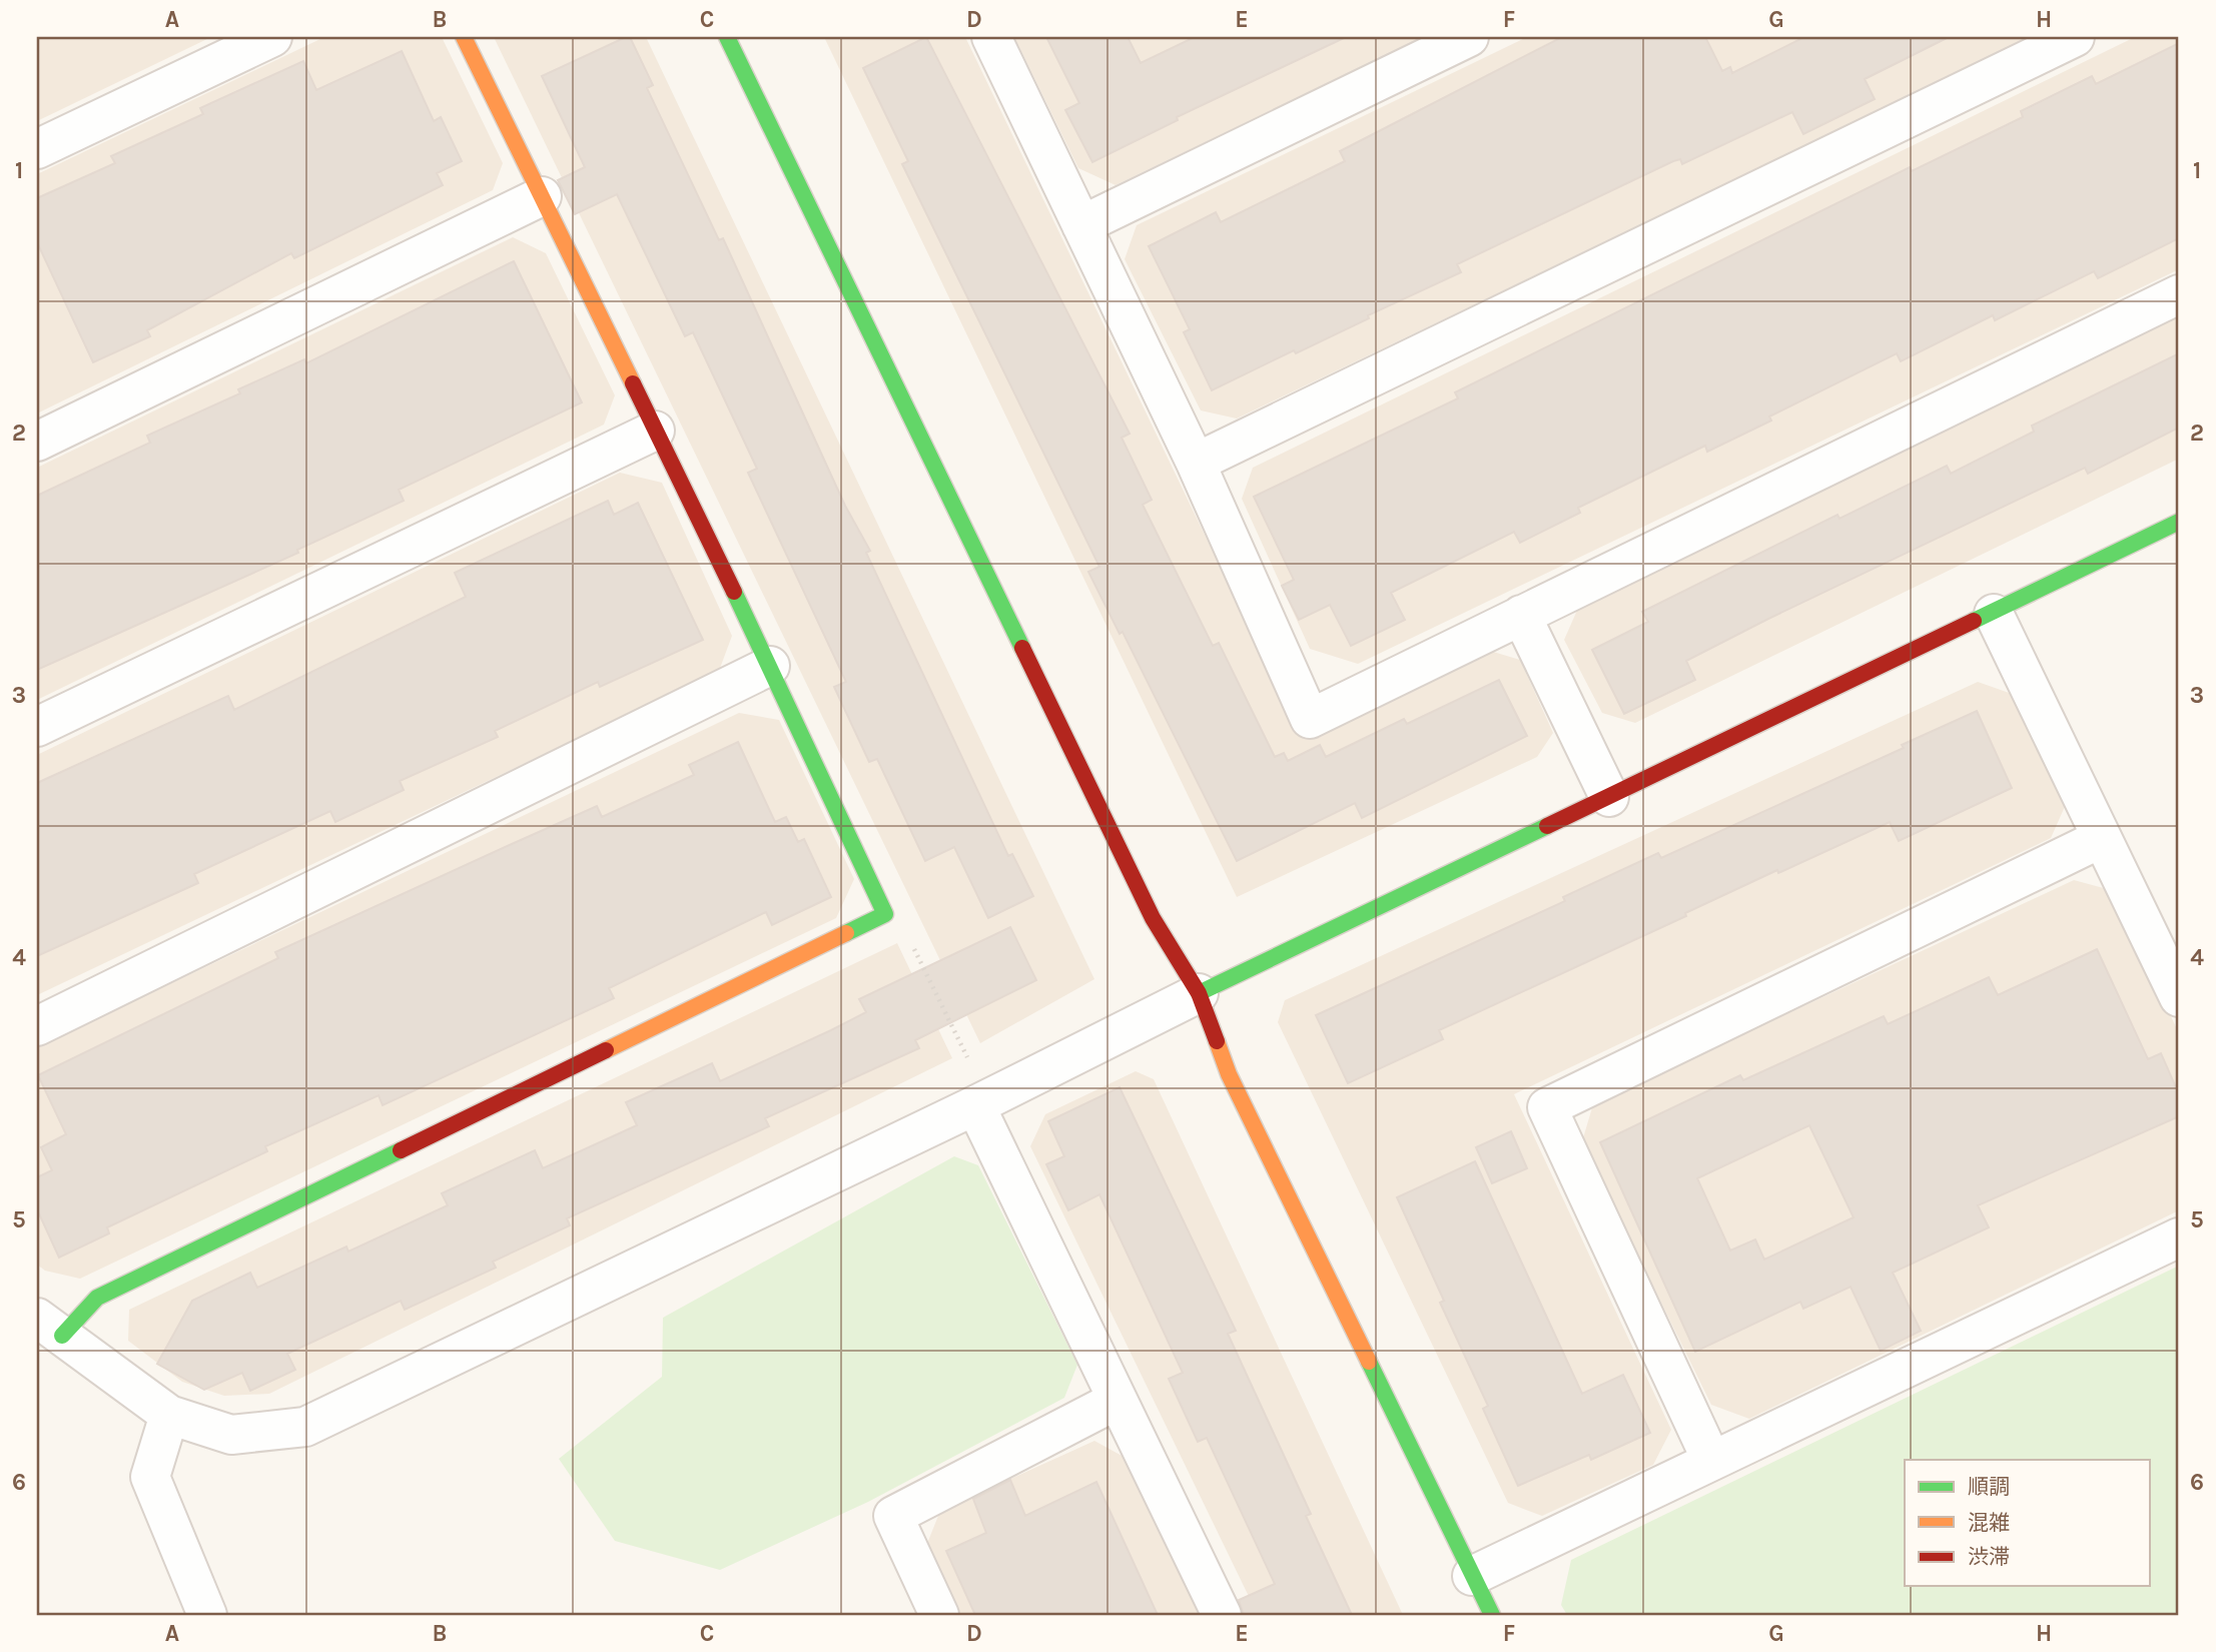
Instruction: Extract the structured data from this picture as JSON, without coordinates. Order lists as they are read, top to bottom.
{
  "legend": ["順調", "混雑", "渋滞"],
  "grid": {
    "columns": [
      "A",
      "B",
      "C",
      "D",
      "E",
      "F",
      "G",
      "H"
    ],
    "rows": [
      "1",
      "2",
      "3",
      "4",
      "5",
      "6"
    ]
  }
}
